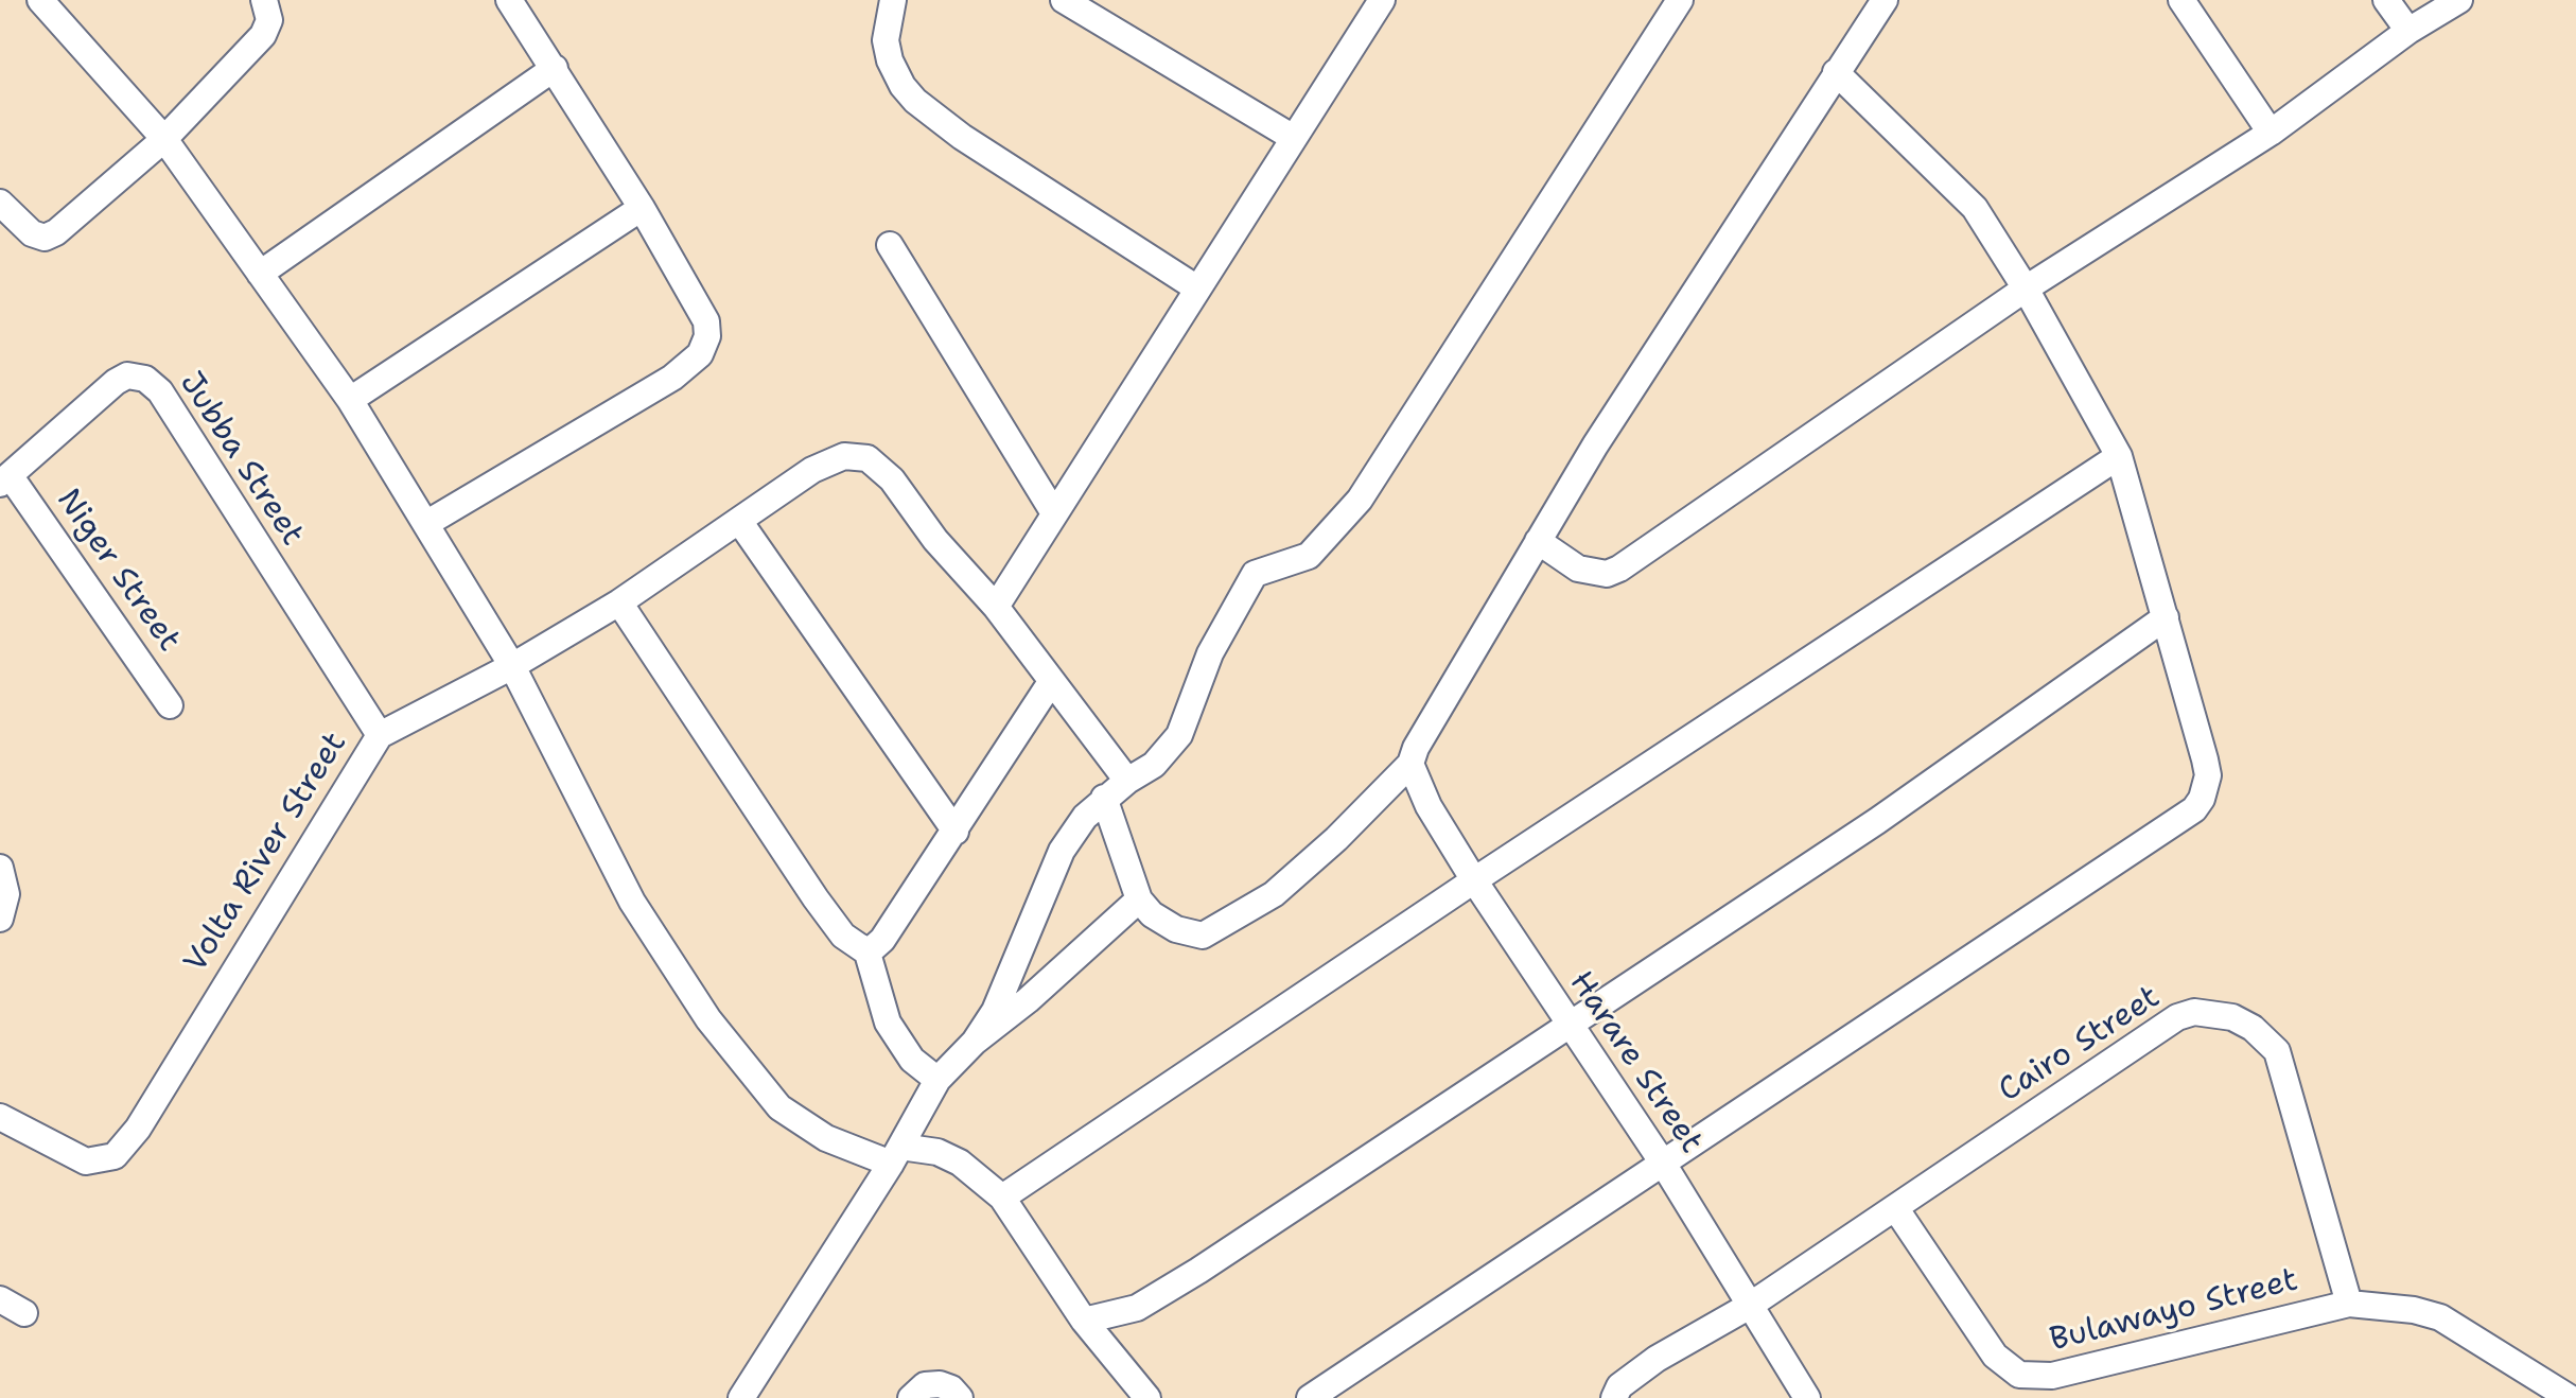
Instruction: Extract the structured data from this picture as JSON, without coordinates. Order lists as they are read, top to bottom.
{
  "streets": {
    "street": [
      "Jubba Street",
      "Niger Street",
      "Volta River Street",
      "Cairo Street",
      "Harare Street",
      "Bulawayo Street"
    ]
  },
  "crossings": [
    ["Jubba Street", "Niger Street"],
    ["Jubba Street", "Volta River Street"],
    ["Cairo Street", "Harare Street"],
    ["Cairo Street", "Bulawayo Street"]
  ]
}
